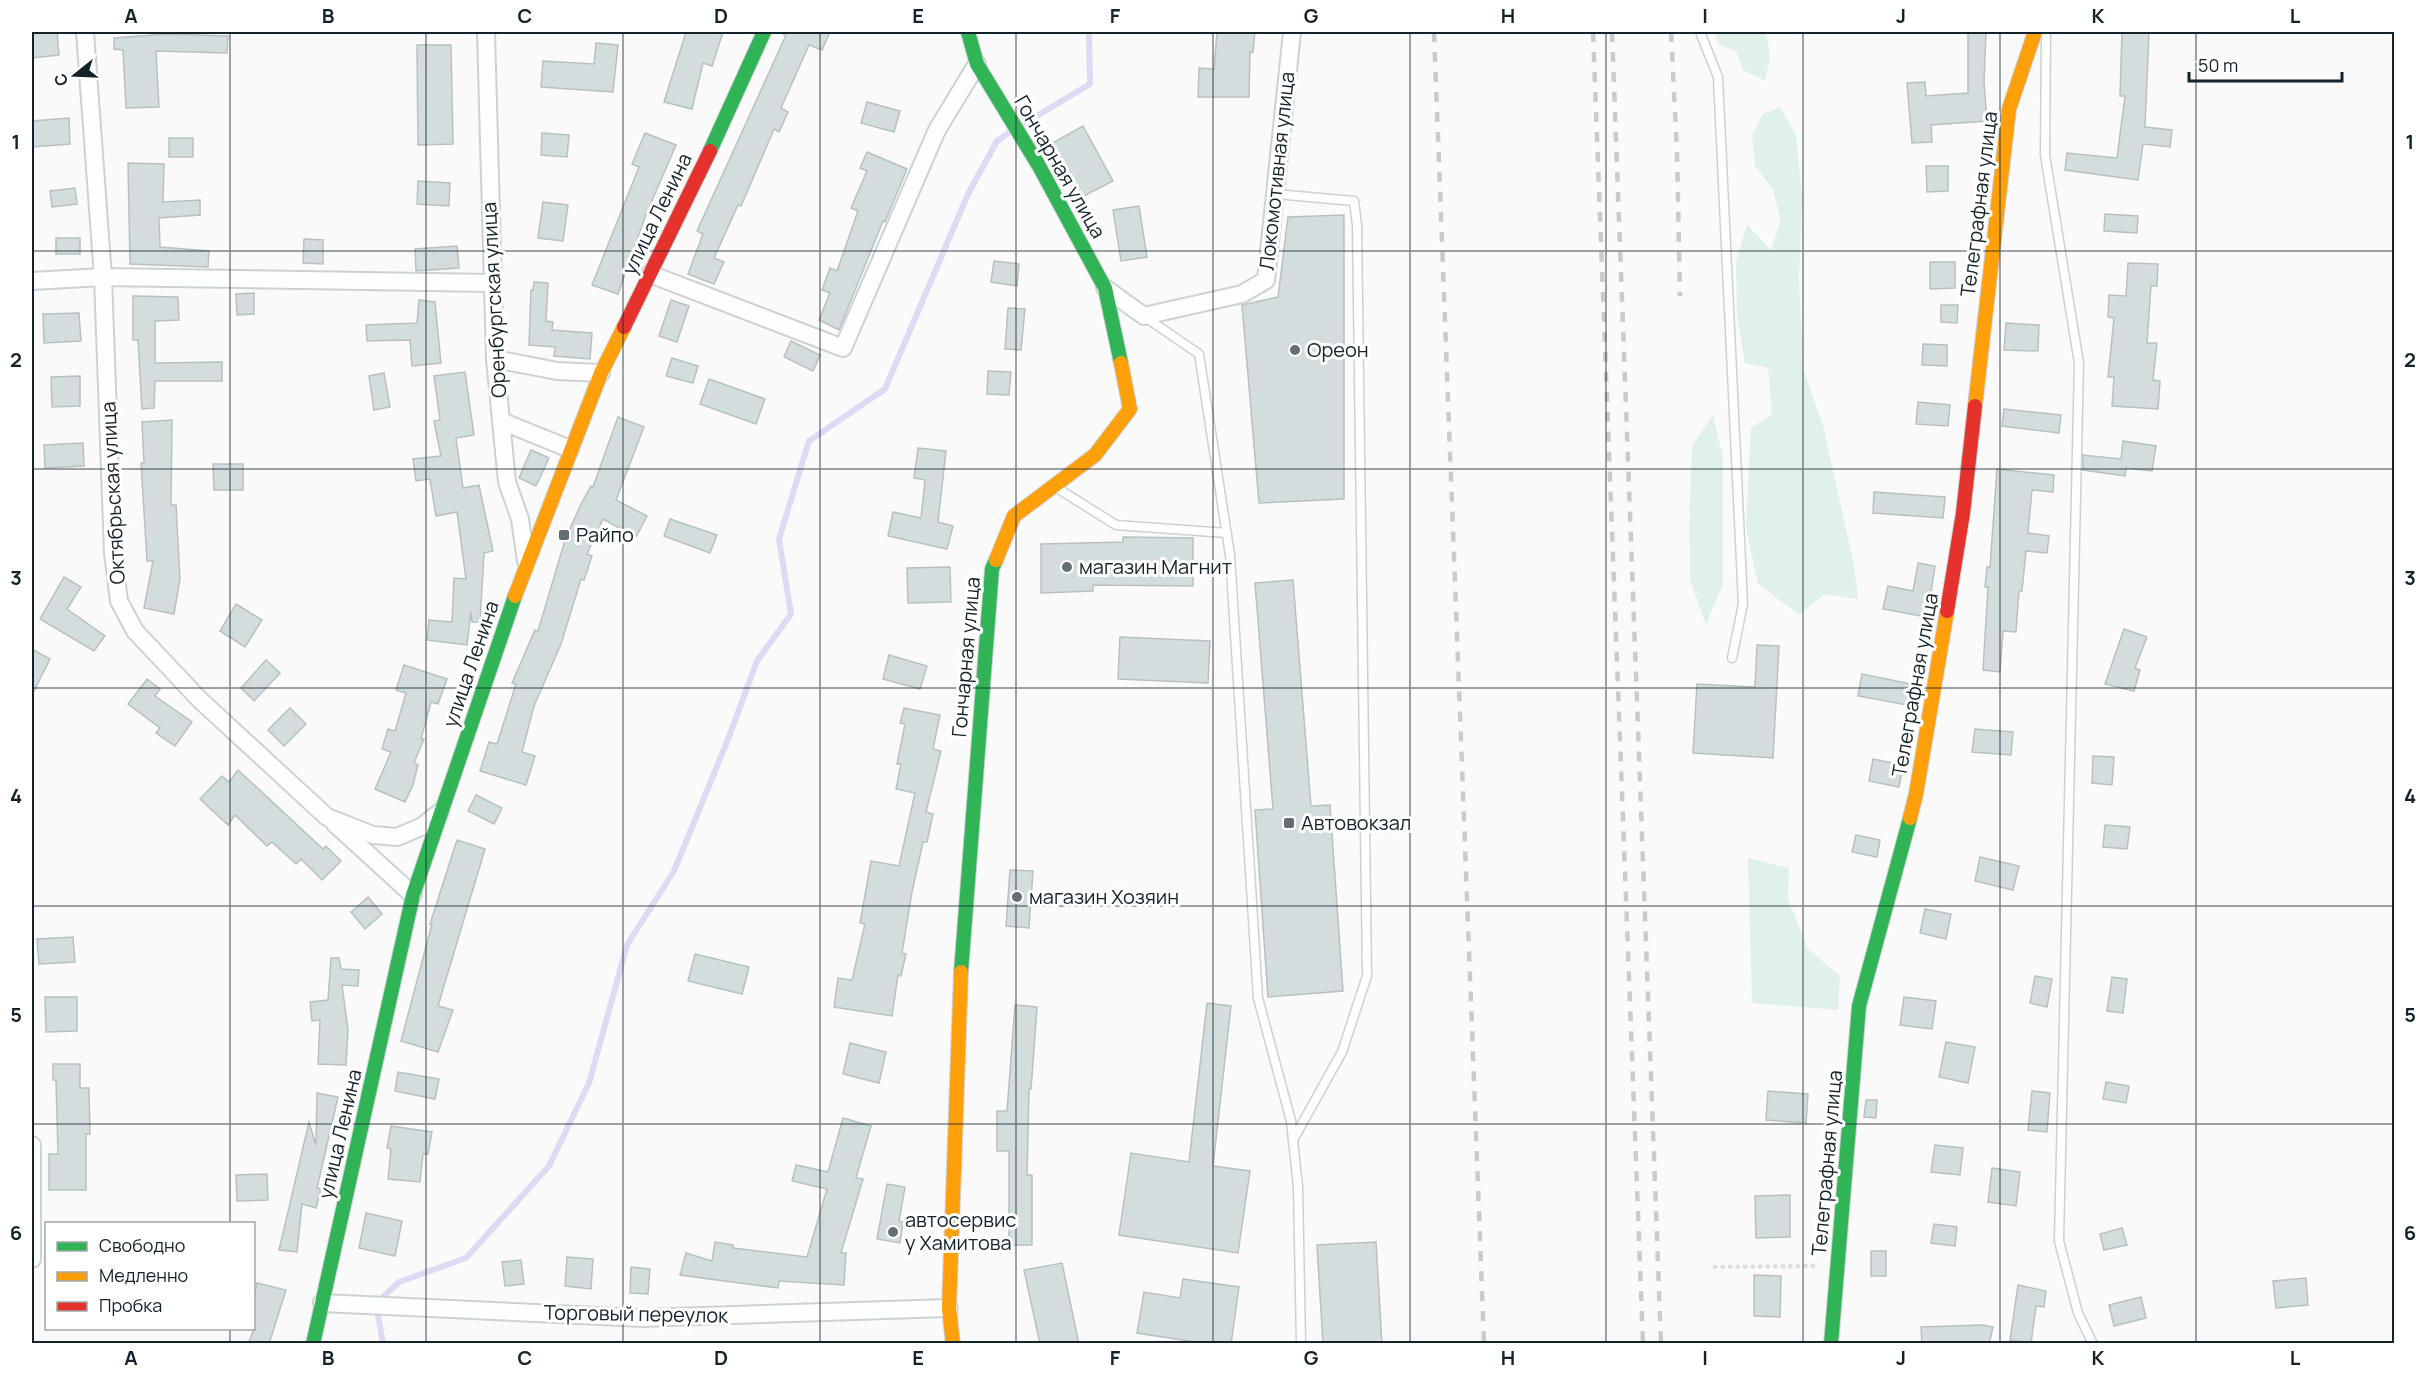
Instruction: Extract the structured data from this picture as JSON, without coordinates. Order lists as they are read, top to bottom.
{
  "streets": {
    "street": [
      "Гончарная улица",
      "Локомотивная улица",
      "Телеграфная улица",
      "улица Ленина",
      "Оренбургская улица",
      "Октябрьская улица",
      "Торговый переулок"
    ]
  },
  "crossings": [
    ["Гончарная улица", "Торговый переулок"],
    ["улица Ленина", "Оренбургская улица"],
    ["улица Ленина", "Октябрьская улица"],
    ["улица Ленина", "Торговый переулок"]
  ],
  "places": {
    "other": [
      "Ореон",
      "магазин Магнит",
      "магазин Хозяин",
      "автосервис у Хамитова"
    ],
    "transit": ["Райпо", "Автовокзал"]
  },
  "legend": ["Свободно", "Медленно", "Пробка"],
  "scale_bar": "50 m",
  "north": "left",
  "grid": {
    "columns": [
      "A",
      "B",
      "C",
      "D",
      "E",
      "F",
      "G",
      "H",
      "I",
      "J",
      "K",
      "L"
    ],
    "rows": [
      "1",
      "2",
      "3",
      "4",
      "5",
      "6"
    ]
  }
}
